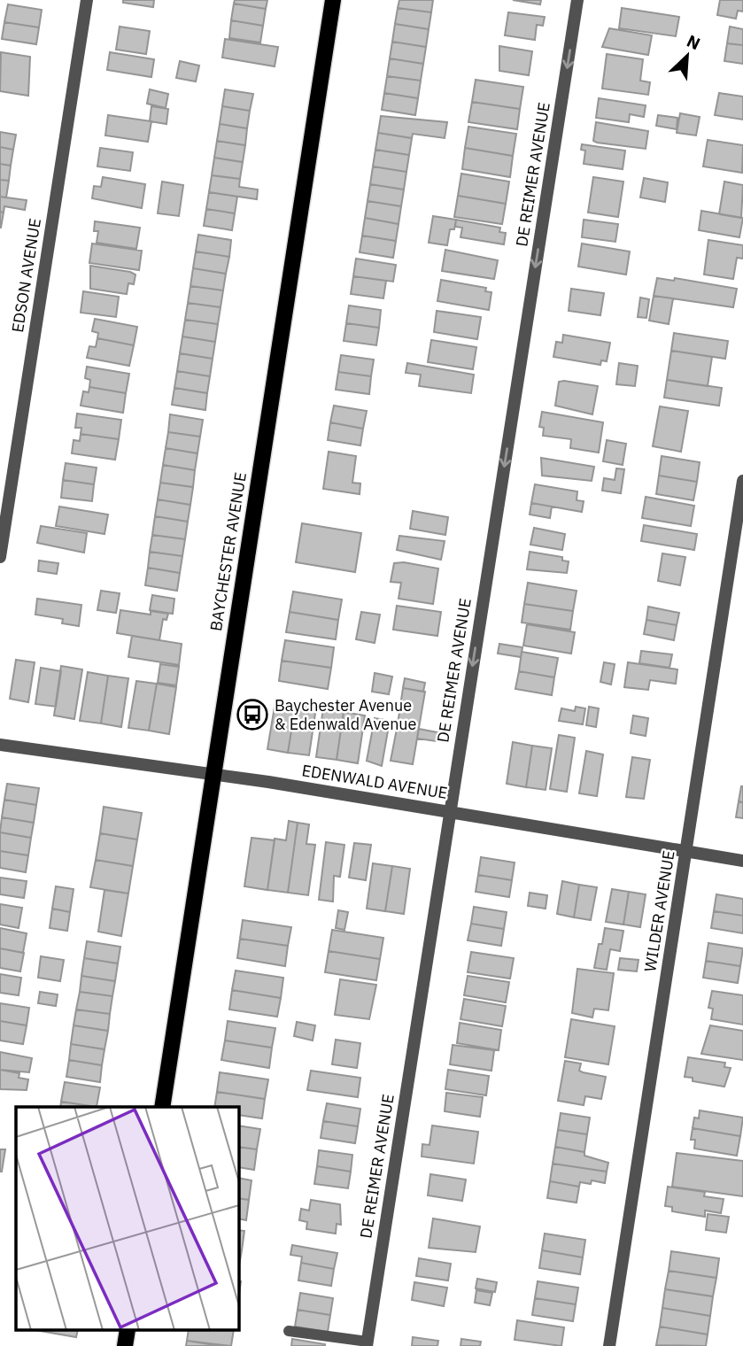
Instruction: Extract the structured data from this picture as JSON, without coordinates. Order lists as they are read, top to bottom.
{
  "streets": {
    "main road": ["BAYCHESTER AVENUE"],
    "street": [
      "DE REIMER AVENUE",
      "EDSON AVENUE",
      "EDENWALD AVENUE",
      "WILDER AVENUE"
    ]
  },
  "crossings": [
    ["DE REIMER AVENUE", "EDENWALD AVENUE"],
    ["BAYCHESTER AVENUE", "EDENWALD AVENUE"],
    ["EDENWALD AVENUE", "WILDER AVENUE"]
  ],
  "one_way": ["DE REIMER AVENUE"],
  "places": {
    "bus stop": ["Baychester Avenue & Edenwald Avenue"]
  },
  "north": "top right"
}
